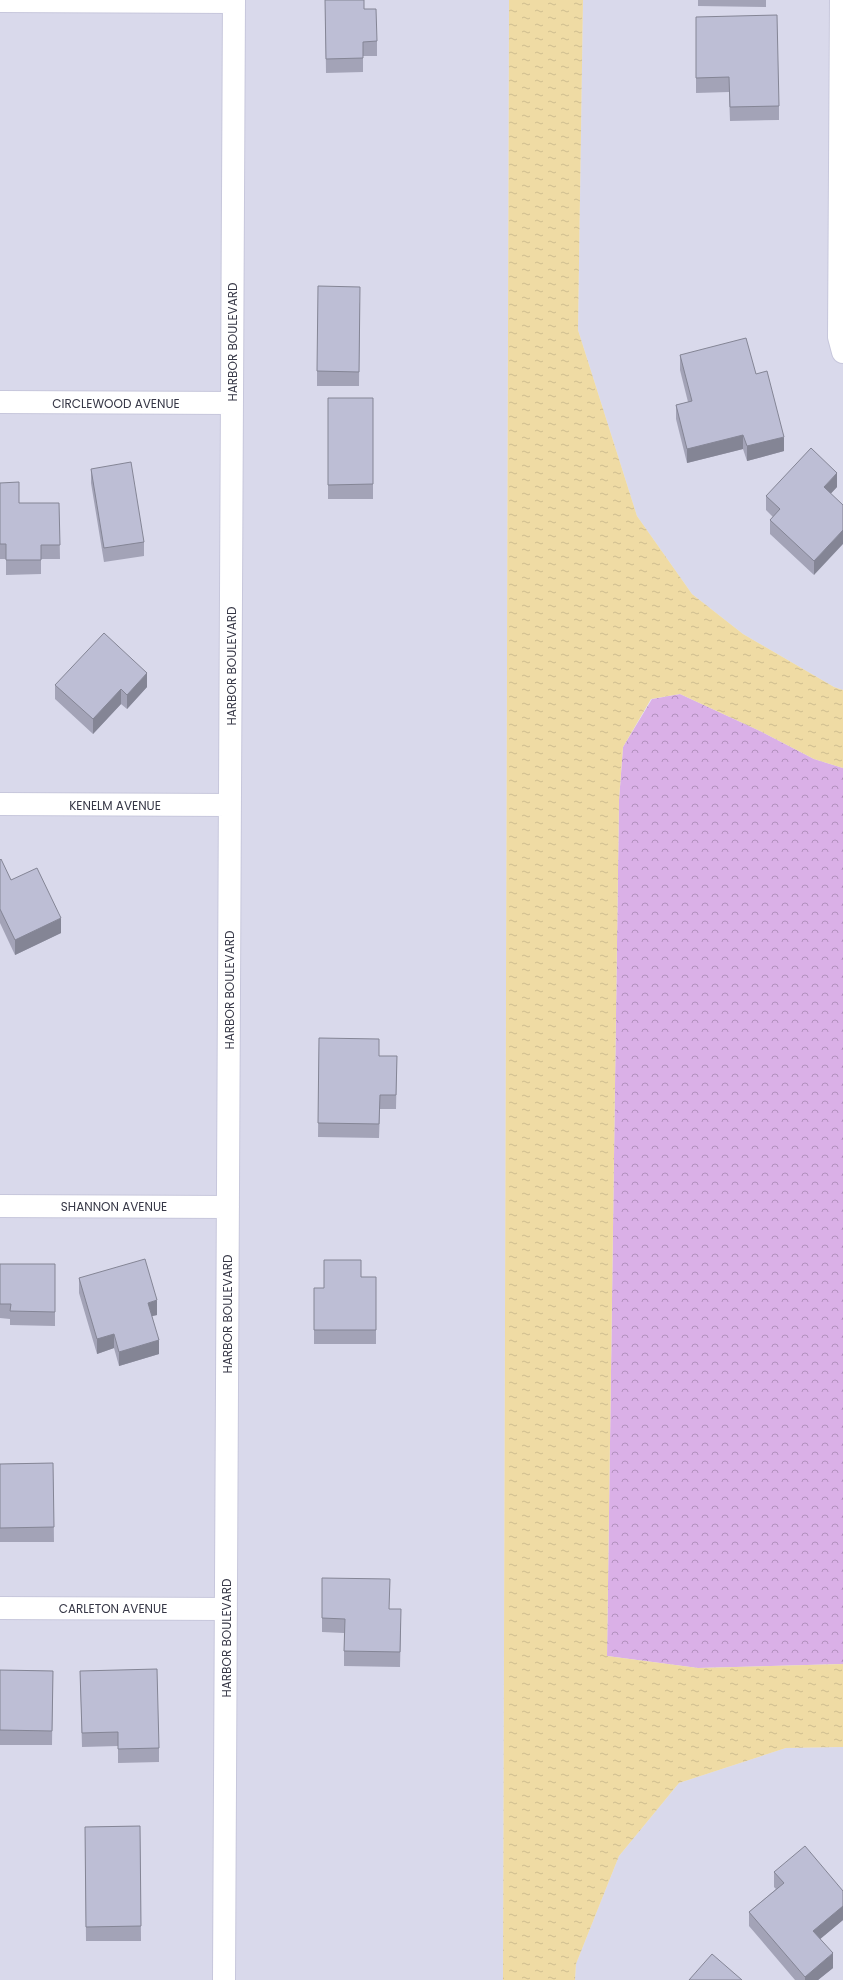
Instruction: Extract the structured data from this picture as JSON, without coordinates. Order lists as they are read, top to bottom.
{
  "streets": {
    "street": [
      "HARBOR BOULEVARD",
      "CIRCLEWOOD AVENUE",
      "KENELM AVENUE",
      "SHANNON AVENUE",
      "CARLETON AVENUE"
    ]
  },
  "crossings": [
    ["HARBOR BOULEVARD", "CIRCLEWOOD AVENUE"],
    ["HARBOR BOULEVARD", "KENELM AVENUE"],
    ["HARBOR BOULEVARD", "SHANNON AVENUE"],
    ["HARBOR BOULEVARD", "CARLETON AVENUE"]
  ]
}
